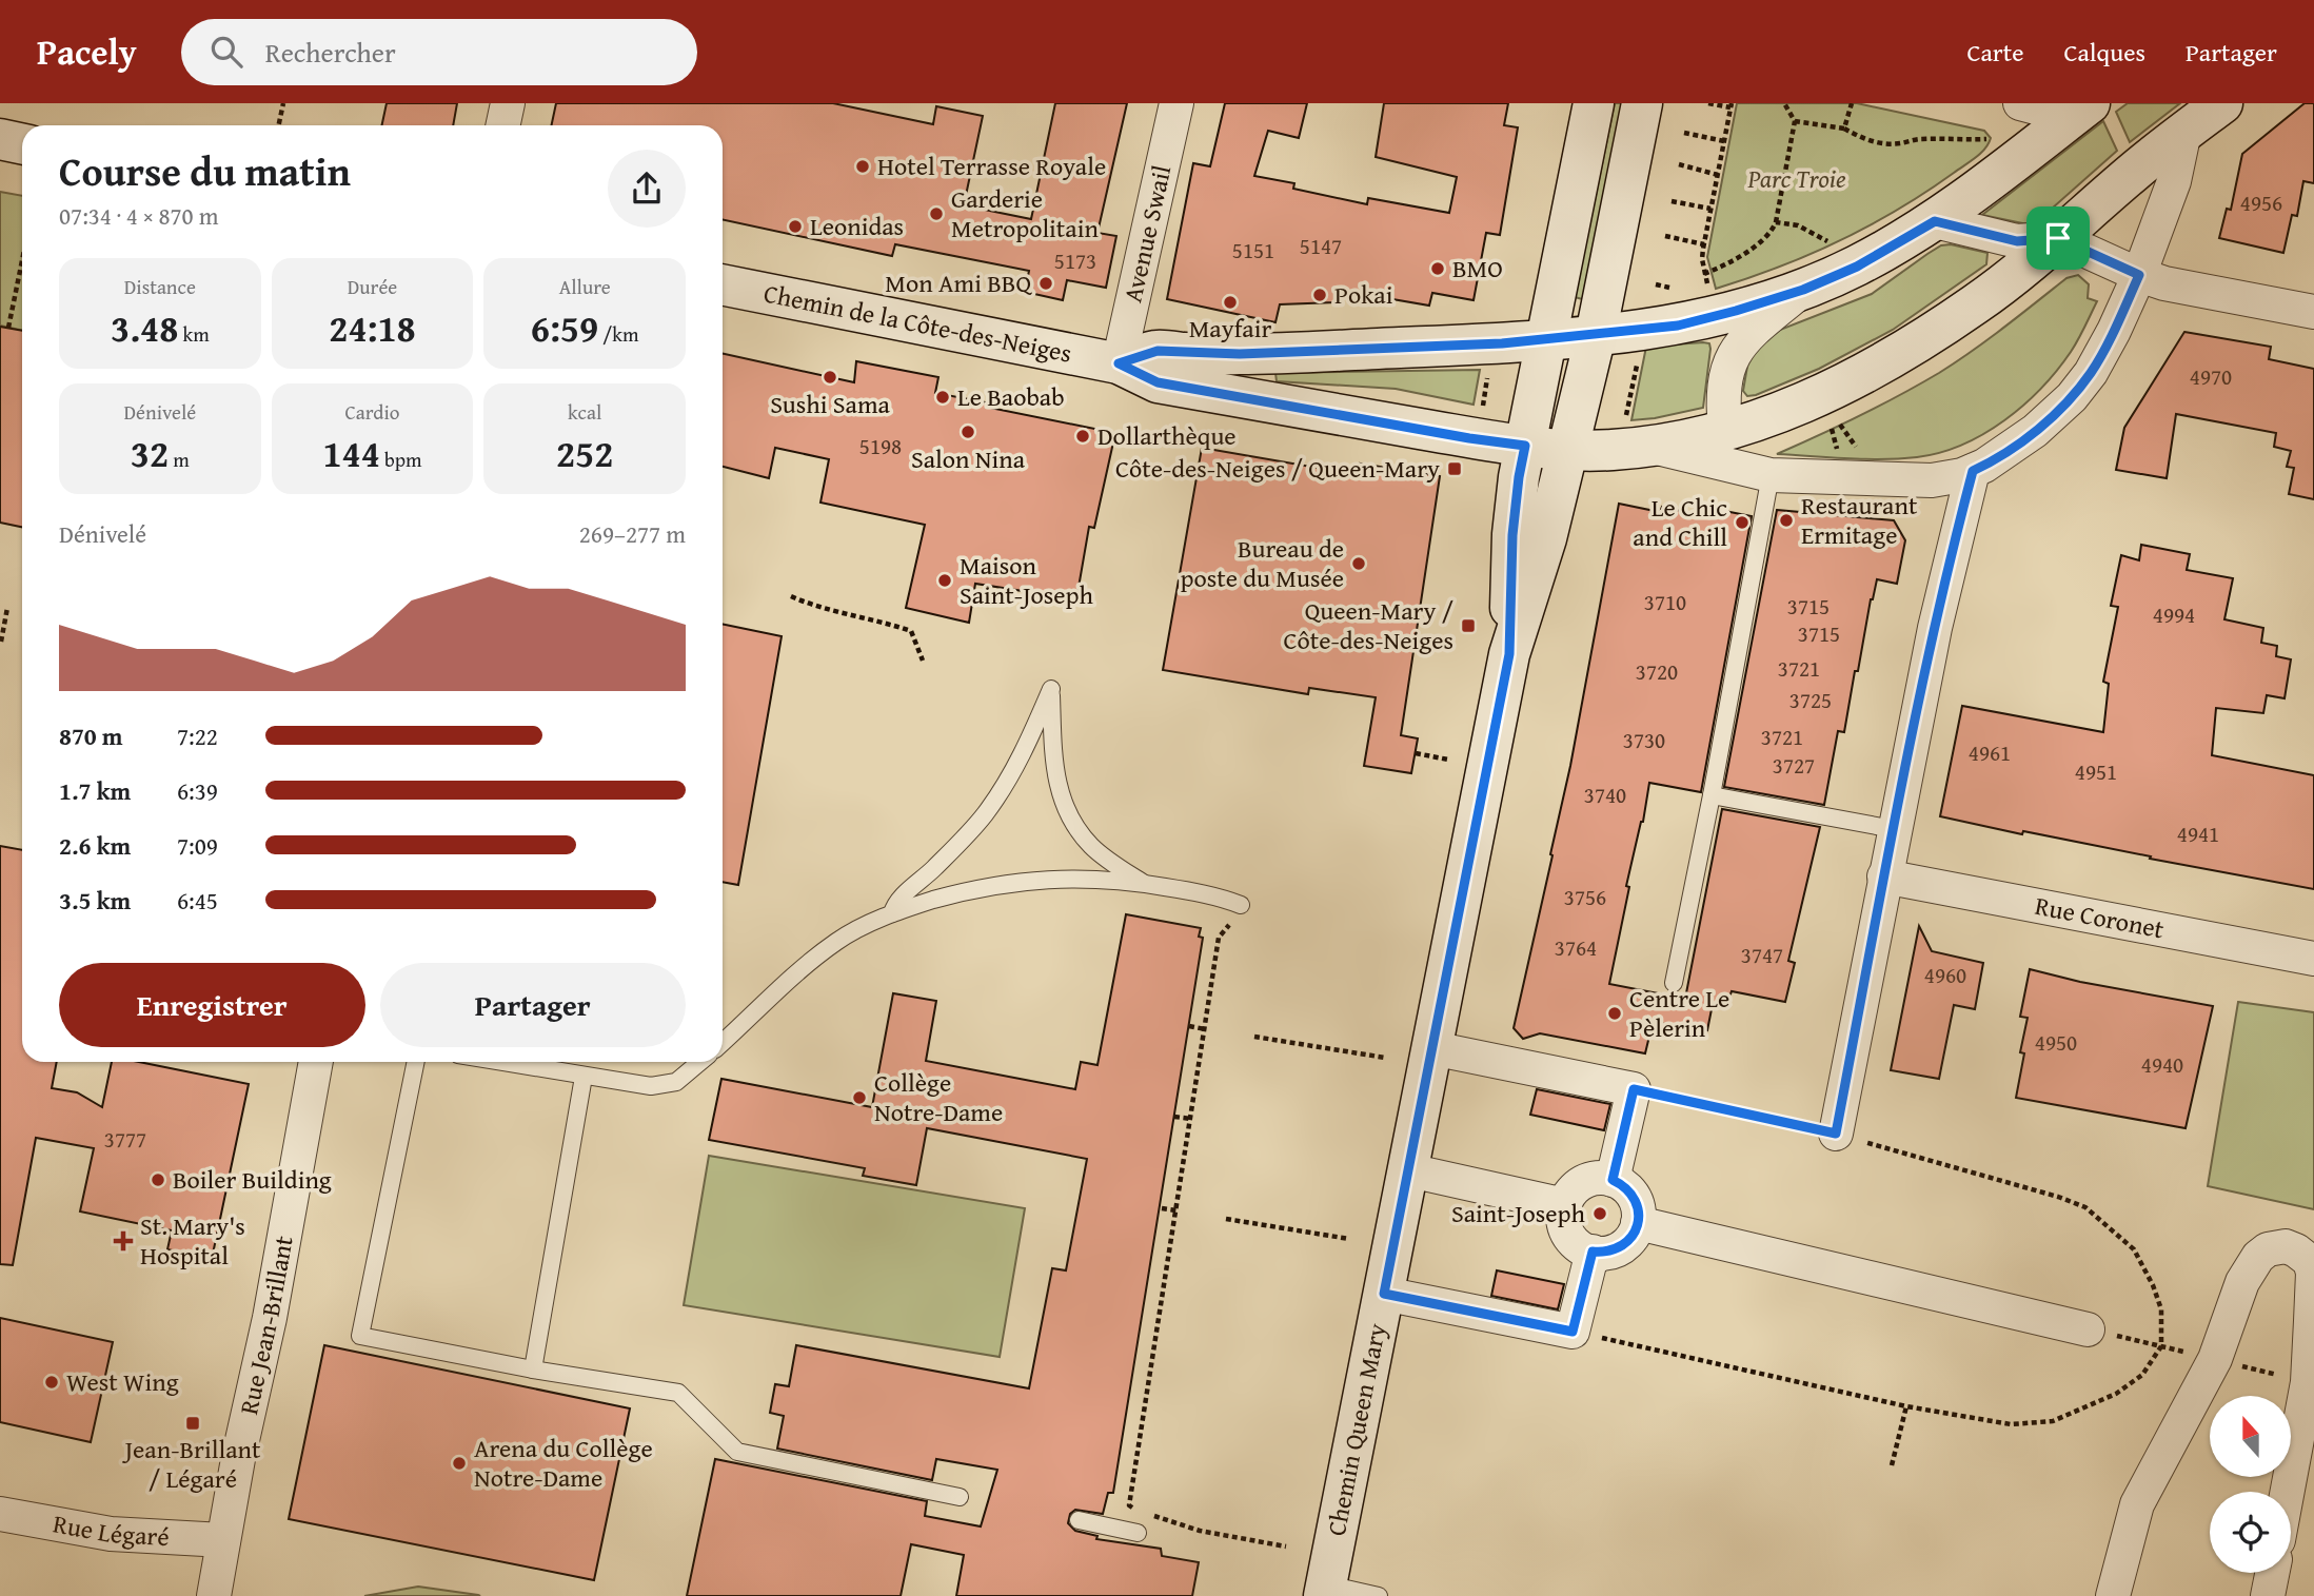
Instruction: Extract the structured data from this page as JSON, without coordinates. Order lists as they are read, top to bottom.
{
  "streets": {
    "main road": ["Chemin de la Côte-des-Neiges", "Chemin Queen Mary"],
    "street": [
      "Avenue Swail",
      "Rue Coronet",
      "Rue Jean-Brillant",
      "Rue Légaré"
    ]
  },
  "crossings": [
    ["Avenue Swail", "Chemin de la Côte-des-Neiges"],
    ["Chemin de la Côte-des-Neiges", "Chemin Queen Mary"],
    ["Rue Jean-Brillant", "Rue Légaré"]
  ],
  "parks": ["Parc Troie"],
  "places": {
    "other": [
      "Hotel Terrasse Royale",
      "Garderie Metropolitain",
      "Leonidas",
      "BMO",
      "Mon Ami BBQ",
      "Pokai",
      "Mayfair",
      "Sushi Sama",
      "Le Baobab",
      "Salon Nina",
      "Dollarthèque",
      "Restaurant Ermitage",
      "Le Chic and Chill",
      "Bureau de poste du Musée",
      "Maison Saint-Joseph",
      "Centre Le Pèlerin",
      "Collège Notre-Dame",
      "Boiler Building",
      "Saint-Joseph",
      "West Wing",
      "Arena du Collège Notre-Dame"
    ],
    "transit": ["Côte-des-Neiges / Queen-Mary", "Queen-Mary / Côte-des-Neiges", "Jean-Brillant / Légaré"],
    "health": ["St. Mary's Hospital"]
  },
  "house_numbers": [
    "4956",
    "5147",
    "5151",
    "5173",
    "4970",
    "5198",
    "3710",
    "3715",
    "4994",
    "3715",
    "3721",
    "3720",
    "3725",
    "3721",
    "3730",
    "4961",
    "3727",
    "4951",
    "3740",
    "4941",
    "3756",
    "3764",
    "3747",
    "4960",
    "4950",
    "4940",
    "3777"
  ],
  "north": "top",
  "page": {
    "header": "Pacely",
    "search": "Rechercher",
    "nav": ["Carte", "Calques", "Partager"],
    "heading": ["Course du matin", "07:34 · 4 × 870 m"],
    "stats": [
      ["Distance", "3.48 km"],
      ["Durée", "24:18"],
      ["Allure", "6:59 /km"],
      ["Dénivelé", "32 m"],
      ["Cardio", "144 bpm"],
      ["kcal", "252"]
    ],
    "chart": ["Dénivelé", "269–277 m"],
    "list": [
      {
        "name": "870 m",
        "note": "7:22"
      },
      {
        "name": "1.7 km",
        "note": "6:39"
      },
      {
        "name": "2.6 km",
        "note": "7:09"
      },
      {
        "name": "3.5 km",
        "note": "6:45"
      }
    ],
    "buttons": ["Enregistrer", "Partager"]
  }
}
